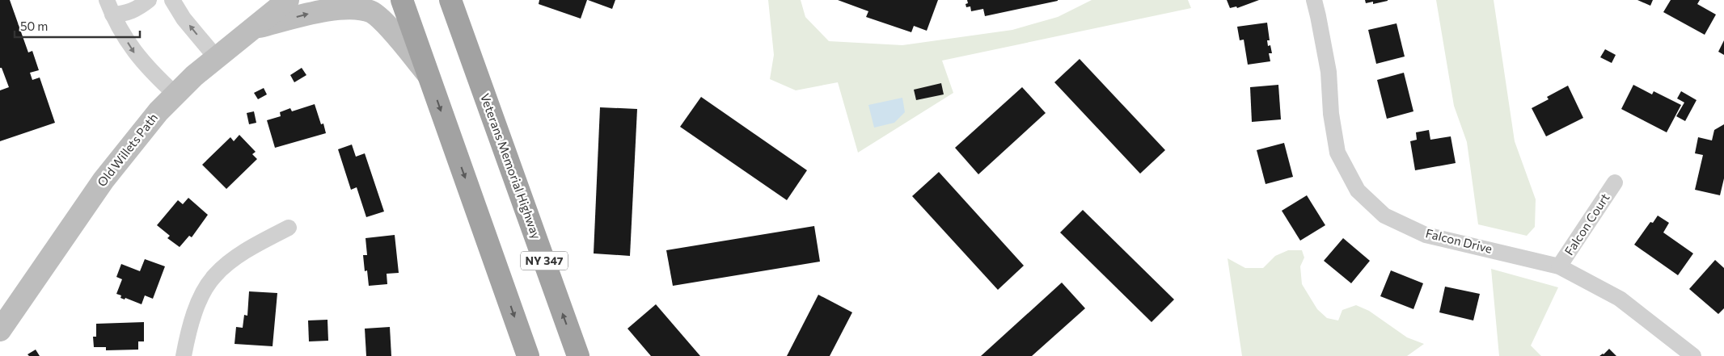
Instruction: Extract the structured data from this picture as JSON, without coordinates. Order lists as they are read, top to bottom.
{
  "streets": {
    "highway": ["Veterans Memorial Highway", "NY 347"],
    "main road": ["Old Willets Path"],
    "street": ["Falcon Court", "Falcon Drive"]
  },
  "crossings": [
    ["Falcon Court", "Falcon Drive"]
  ],
  "scale_bar": "50 m"
}
